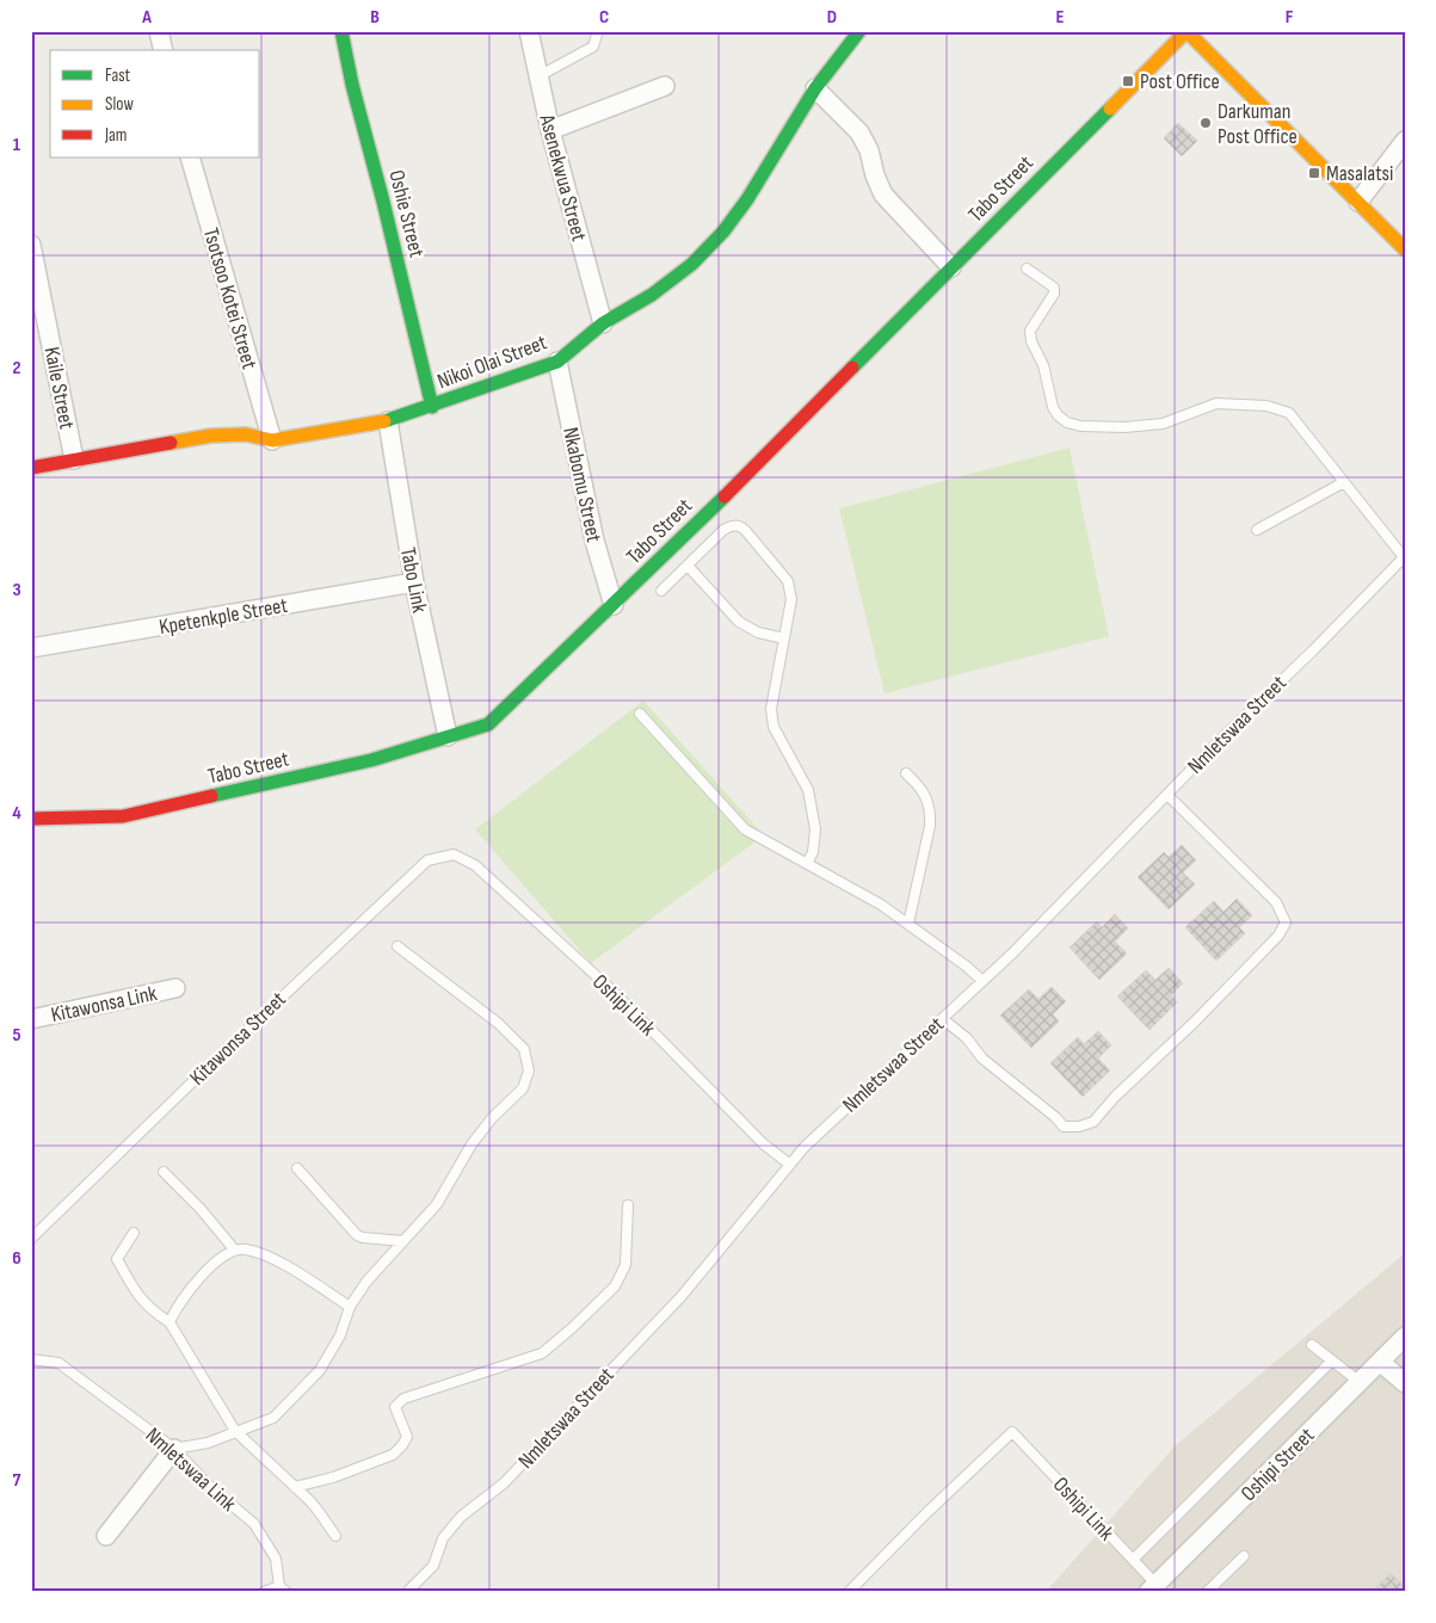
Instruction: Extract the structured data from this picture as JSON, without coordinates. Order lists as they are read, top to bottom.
{
  "streets": {
    "street": [
      "Asenekwua Street",
      "Tabo Street",
      "Oshie Street",
      "Tsotsoo Kotei Street",
      "Nikoi Olai Street",
      "Kaile Street",
      "Nkabomu Street",
      "Tabo Link",
      "Kpetenkple Street",
      "Kitawonsa Link",
      "Oshipi Street"
    ],
    "lane": [
      "Nmletswaa Street",
      "Oshipi Link",
      "Kitawonsa Street",
      "Nmletswaa Link"
    ]
  },
  "crossings": [
    ["Asenekwua Street", "Nikoi Olai Street"],
    ["Tabo Street", "Nkabomu Street"],
    ["Tabo Street", "Tabo Link"],
    ["Oshie Street", "Nikoi Olai Street"],
    ["Tsotsoo Kotei Street", "Nikoi Olai Street"],
    ["Nikoi Olai Street", "Kaile Street"],
    ["Nikoi Olai Street", "Nkabomu Street"],
    ["Nikoi Olai Street", "Tabo Link"],
    ["Tabo Link", "Kpetenkple Street"],
    ["Nmletswaa Street", "Oshipi Link"],
    ["Oshipi Link", "Kitawonsa Street"],
    ["Oshipi Link", "Oshipi Street"]
  ],
  "places": {
    "transit": ["Post Office", "Masalatsi"],
    "other": ["Darkuman Post Office"]
  },
  "legend": ["Fast", "Slow", "Jam"],
  "grid": {
    "columns": [
      "A",
      "B",
      "C",
      "D",
      "E",
      "F"
    ],
    "rows": [
      "1",
      "2",
      "3",
      "4",
      "5",
      "6",
      "7"
    ]
  }
}
